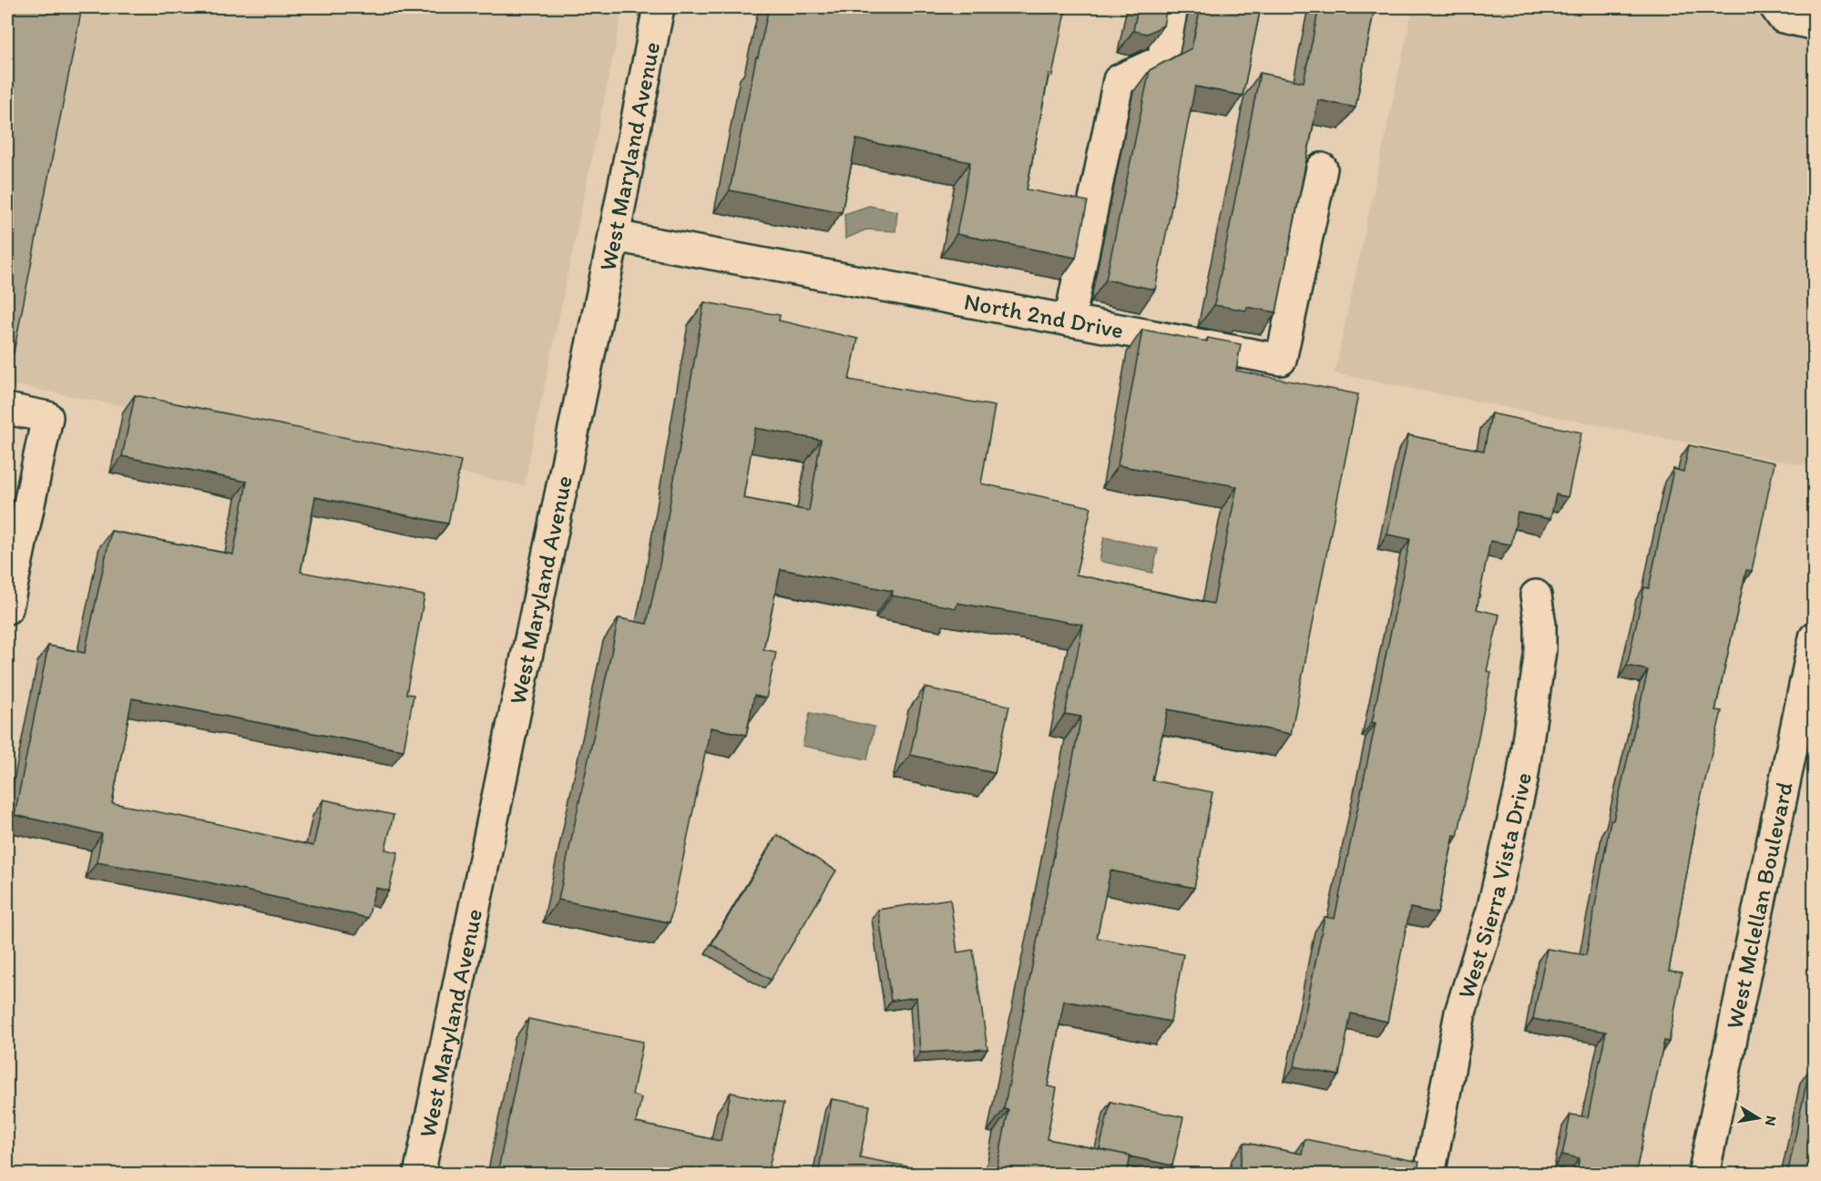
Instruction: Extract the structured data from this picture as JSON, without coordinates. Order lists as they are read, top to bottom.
{
  "streets": {
    "street": [
      "West Maryland Avenue",
      "North 2nd Drive",
      "West Sierra Vista Drive",
      "West Mclellan Boulevard"
    ]
  },
  "crossings": [
    ["West Maryland Avenue", "North 2nd Drive"]
  ],
  "north": "right"
}
